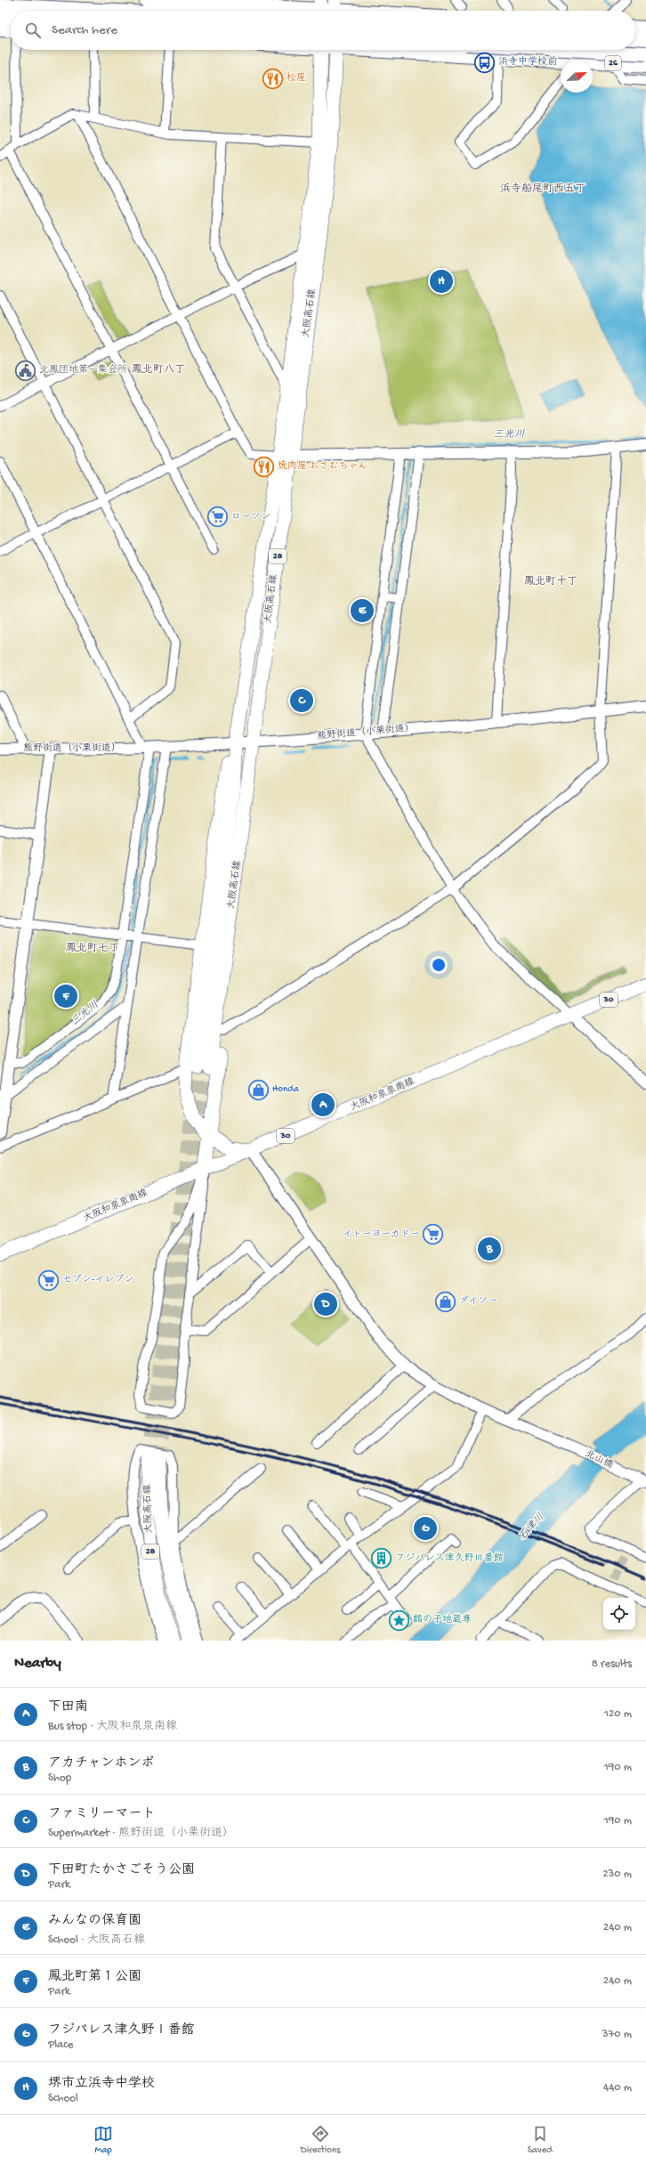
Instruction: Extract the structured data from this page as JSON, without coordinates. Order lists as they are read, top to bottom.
{
  "streets": {
    "highway": ["26"],
    "main road": [
      "大阪高石線",
      "28",
      "30",
      "大阪和泉泉南線"
    ],
    "street": ["熊野街道（小栗街道）", "北山橋"]
  },
  "crossings": [
    ["大阪高石線", "熊野街道（小栗街道）"],
    ["大阪和泉泉南線", "北山橋"]
  ],
  "districts": [
    "浜寺船尾町西五丁",
    "鳳北町八丁",
    "鳳北町十丁",
    "鳳北町七丁"
  ],
  "water": ["三光川", "石津川"],
  "places": {
    "bus stop": ["浜寺中学校前"],
    "restaurant": ["松屋", "焼肉屋 おさむちゃん"],
    "public building": ["北鳳団地第一集会所"],
    "supermarket": ["ローソン", "イトーヨーカドー", "セブン-イレブン"],
    "shop": ["Honda", "ダイソー"],
    "building": ["フジパレス津久野Ⅲ番館"],
    "place": ["鶴の子地蔵尊"]
  },
  "north": "top right",
  "page": {
    "search": "Search here",
    "pins": [
      "H",
      "E",
      "C",
      "F",
      "A",
      "B",
      "D",
      "G"
    ],
    "heading": ["Nearby", "8 results"],
    "list": [
      {
        "mark": "A",
        "name": "下田南",
        "note": "Bus stop · 大阪和泉泉南線",
        "value": "120 m"
      },
      {
        "mark": "B",
        "name": "アカチャンホンポ",
        "note": "Shop",
        "value": "190 m"
      },
      {
        "mark": "C",
        "name": "ファミリーマート",
        "note": "Supermarket · 熊野街道（小栗街道）",
        "value": "190 m"
      },
      {
        "mark": "D",
        "name": "下田町たかさごそう公園",
        "note": "Park",
        "value": "230 m"
      },
      {
        "mark": "E",
        "name": "みんなの保育園",
        "note": "School · 大阪高石線",
        "value": "240 m"
      },
      {
        "mark": "F",
        "name": "鳳北町第１公園",
        "note": "Park",
        "value": "240 m"
      },
      {
        "mark": "G",
        "name": "フジパレス津久野Ⅰ番館",
        "note": "Place",
        "value": "370 m"
      },
      {
        "mark": "H",
        "name": "堺市立浜寺中学校",
        "note": "School",
        "value": "440 m"
      }
    ],
    "nav": ["Map", "Directions", "Saved"]
  }
}
